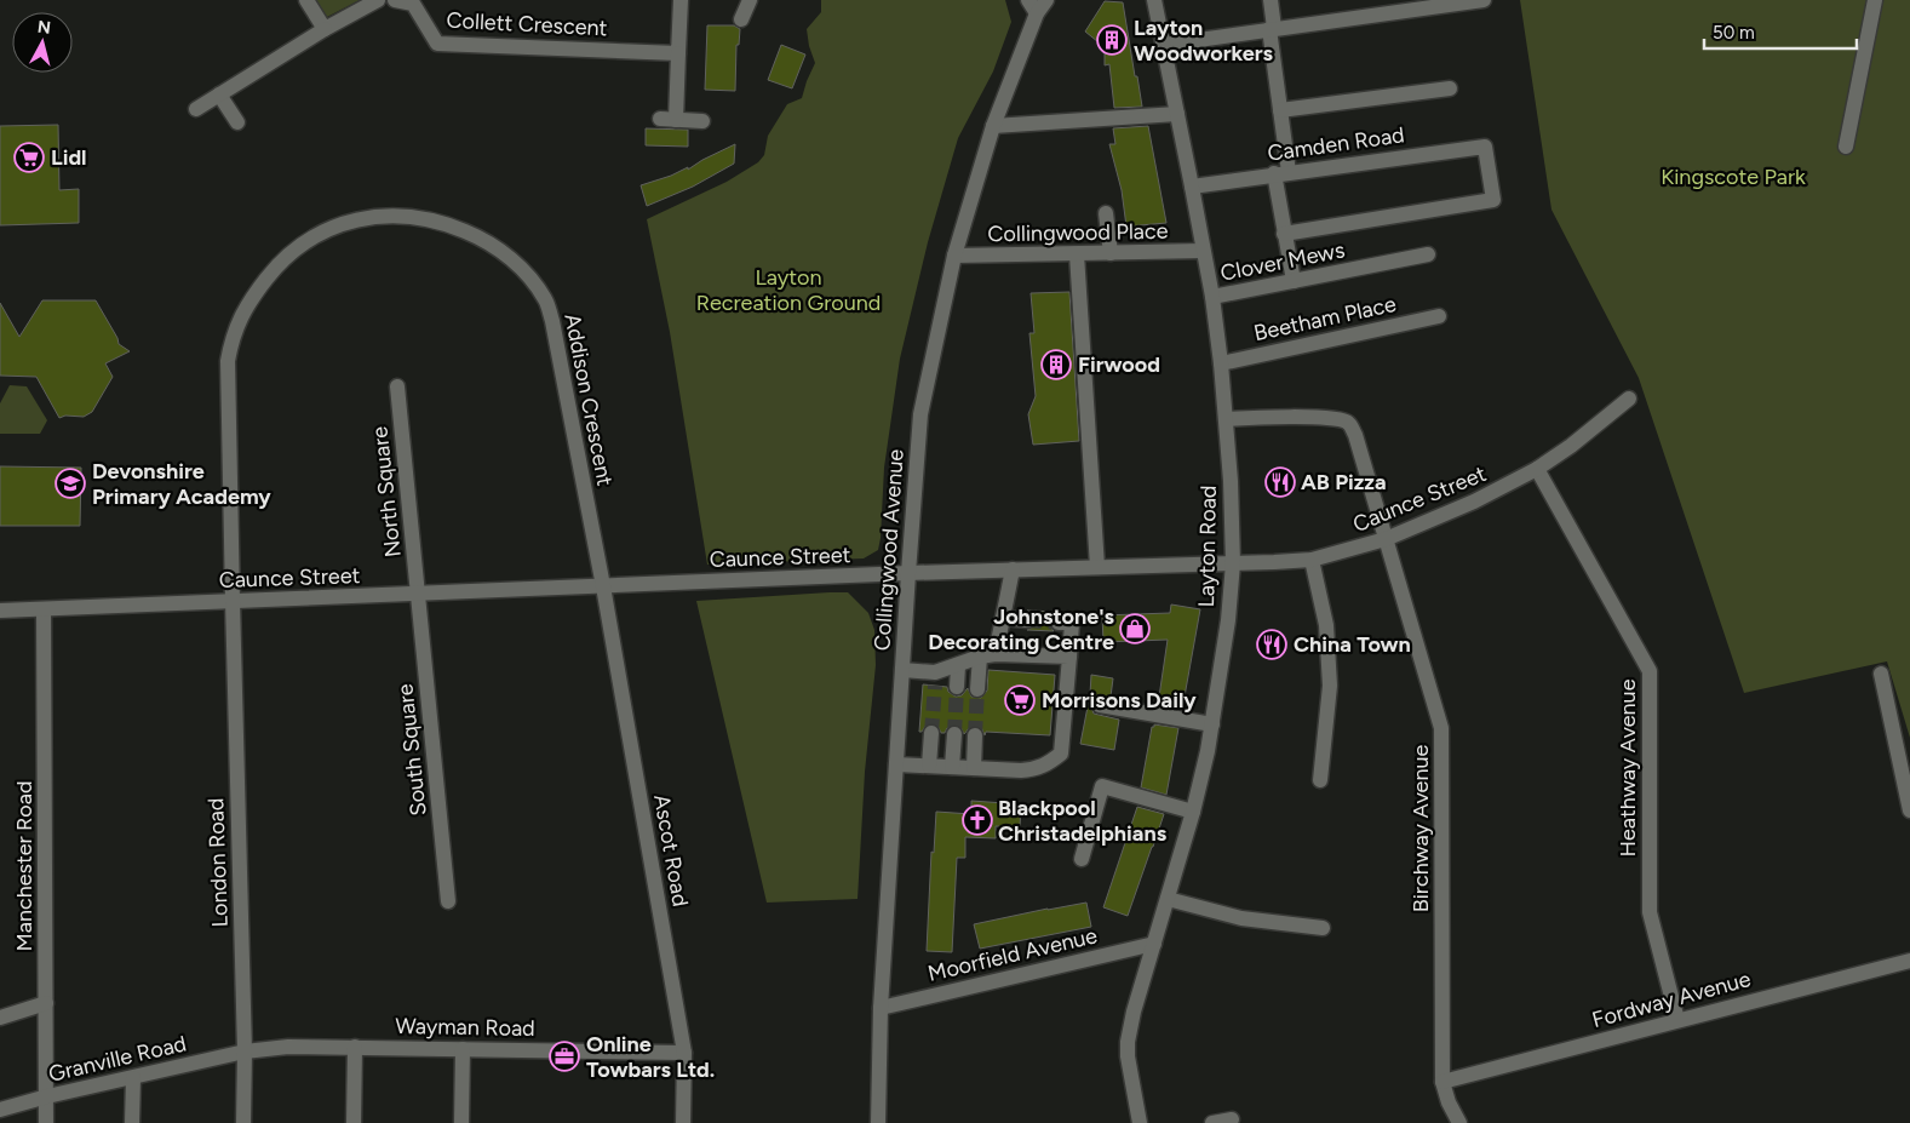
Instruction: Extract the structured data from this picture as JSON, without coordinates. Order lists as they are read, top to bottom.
{
  "streets": {
    "street": [
      "Collett Crescent",
      "Camden Road",
      "Collingwood Place",
      "Clover Mews",
      "Beetham Place",
      "Addison Crescent",
      "North Square",
      "Caunce Street",
      "Layton Road",
      "Collingwood Avenue",
      "South Square",
      "Heathway Avenue",
      "Birchway Avenue",
      "Ascot Road",
      "London Road",
      "Manchester Road",
      "Moorfield Avenue",
      "Fordway Avenue",
      "Wayman Road",
      "Granville Road"
    ]
  },
  "crossings": [
    ["Camden Road", "Layton Road"],
    ["Collingwood Place", "Layton Road"],
    ["Collingwood Place", "Collingwood Avenue"],
    ["Clover Mews", "Layton Road"],
    ["Beetham Place", "Layton Road"],
    ["Addison Crescent", "Caunce Street"],
    ["Addison Crescent", "Ascot Road"],
    ["Addison Crescent", "London Road"],
    ["North Square", "Caunce Street"],
    ["North Square", "South Square"],
    ["Caunce Street", "Layton Road"],
    ["Caunce Street", "Collingwood Avenue"],
    ["Caunce Street", "South Square"],
    ["Caunce Street", "Heathway Avenue"],
    ["Caunce Street", "Birchway Avenue"],
    ["Caunce Street", "Ascot Road"],
    ["Caunce Street", "London Road"],
    ["Caunce Street", "Manchester Road"],
    ["Layton Road", "Birchway Avenue"],
    ["Layton Road", "Moorfield Avenue"],
    ["Collingwood Avenue", "Moorfield Avenue"],
    ["Heathway Avenue", "Fordway Avenue"],
    ["Birchway Avenue", "Fordway Avenue"],
    ["Ascot Road", "Wayman Road"],
    ["London Road", "Wayman Road"],
    ["London Road", "Granville Road"],
    ["Manchester Road", "Granville Road"],
    ["Wayman Road", "Granville Road"]
  ],
  "parks": ["Kingscote Park", "Layton Recreation Ground"],
  "places": {
    "building": ["Layton Woodworkers", "Firwood"],
    "supermarket": ["Lidl", "Morrisons Daily"],
    "restaurant": ["AB Pizza", "China Town"],
    "school or university": ["Devonshire Primary Academy"],
    "shop": ["Johnstone's Decorating Centre"],
    "church": ["Blackpool Christadelphians"],
    "office": ["Online Towbars Ltd."]
  },
  "scale_bar": "50 m",
  "north": "top"
}
